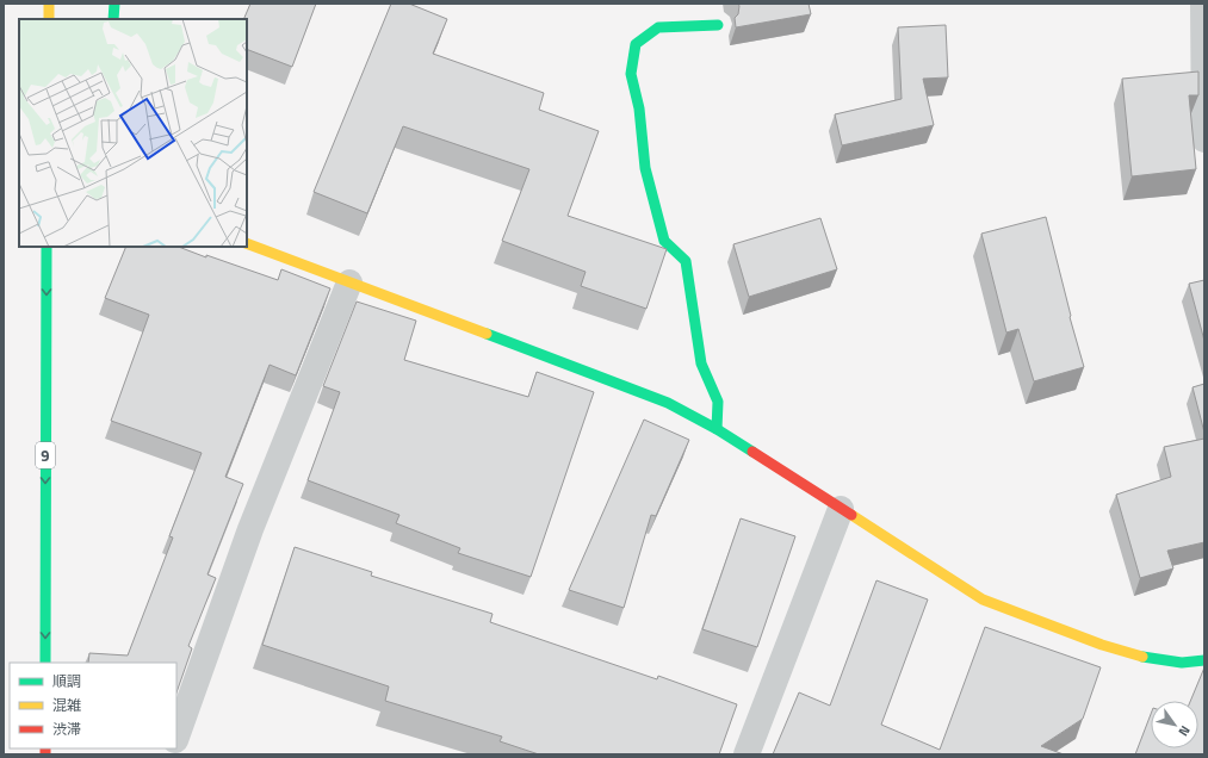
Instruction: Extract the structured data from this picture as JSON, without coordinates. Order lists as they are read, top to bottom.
{
  "streets": {
    "main road": ["9"]
  },
  "legend": ["順調", "混雑", "渋滞"],
  "north": "bottom right"
}
